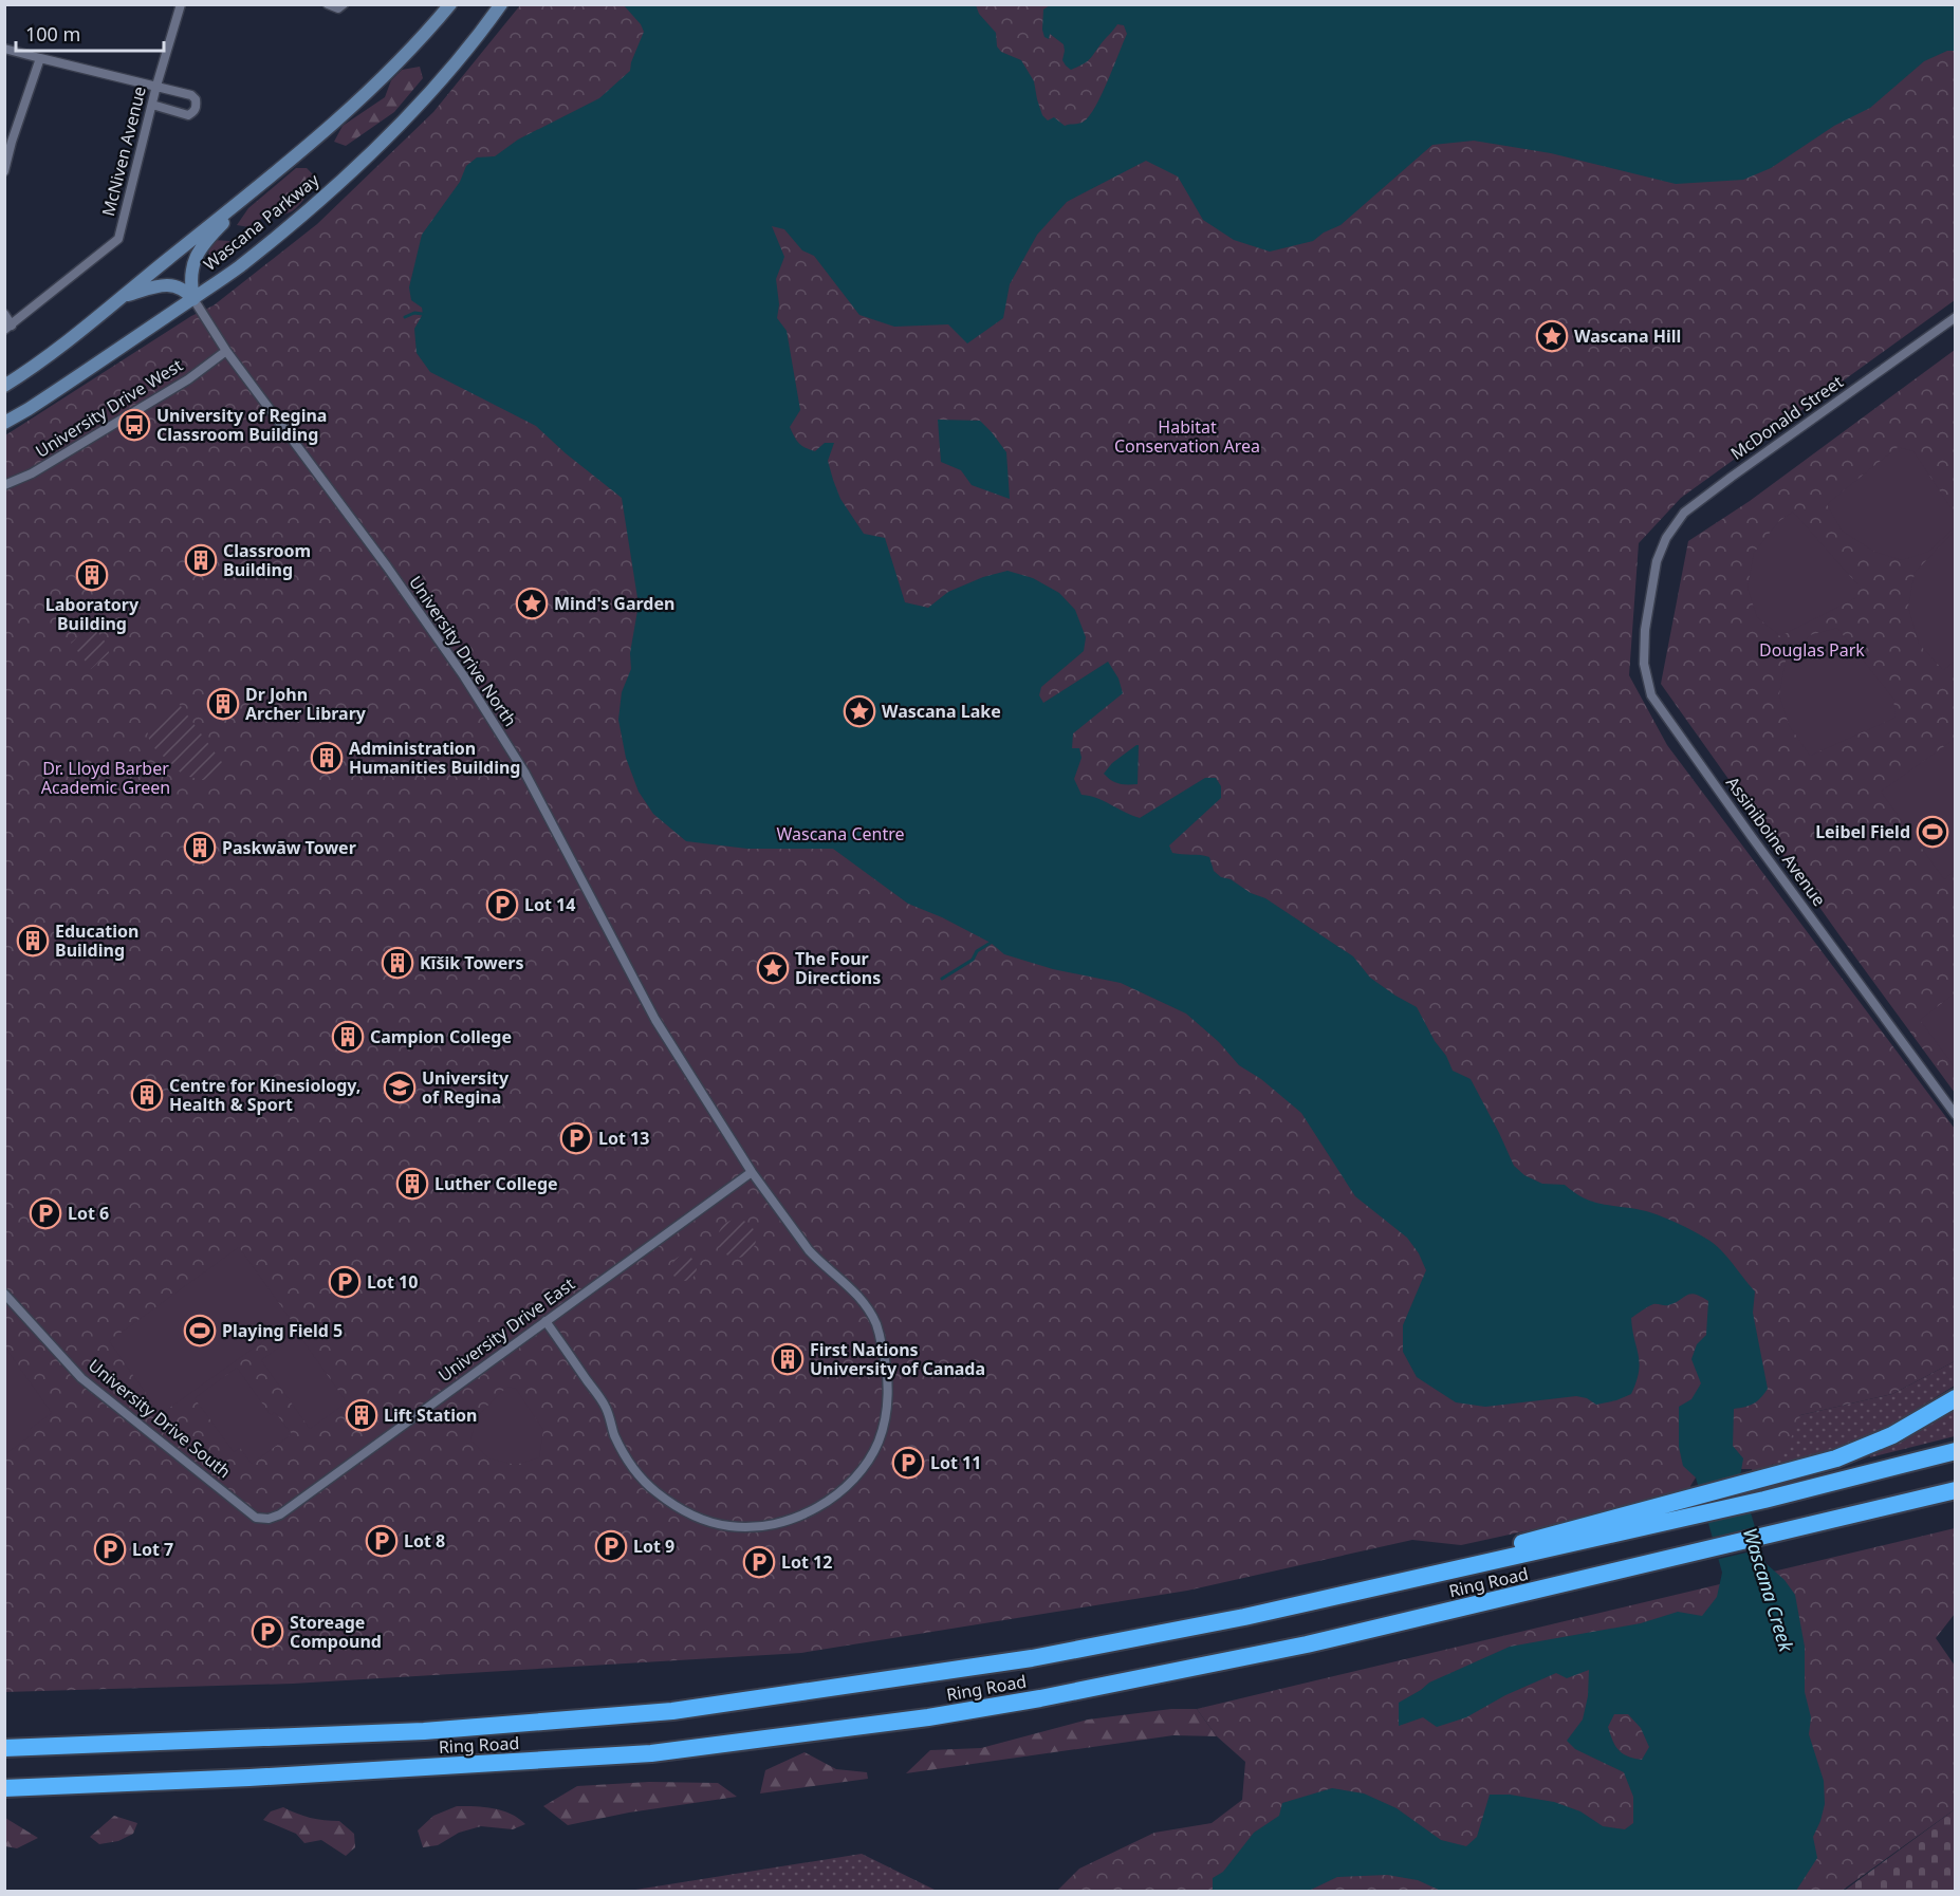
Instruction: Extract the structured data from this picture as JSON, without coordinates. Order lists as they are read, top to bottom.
{
  "streets": {
    "highway": ["Ring Road"],
    "main road": ["Wascana Parkway"],
    "street": [
      "McNiven Avenue",
      "University Drive West",
      "McDonald Street",
      "University Drive North",
      "Assiniboine Avenue",
      "University Drive East",
      "University Drive South"
    ]
  },
  "crossings": [
    ["Wascana Parkway", "University Drive North"],
    ["University Drive West", "University Drive North"],
    ["McDonald Street", "Assiniboine Avenue"],
    ["University Drive North", "University Drive East"],
    ["University Drive East", "University Drive South"]
  ],
  "water": ["Wascana Creek"],
  "parks": [
    "Habitat Conservation Area",
    "Douglas Park",
    "Dr. Lloyd Barber Academic Green",
    "Wascana Centre"
  ],
  "places": {
    "place": [
      "Wascana Hill",
      "Mind's Garden",
      "Wascana Lake",
      "The Four Directions"
    ],
    "bus stop": ["University of Regina Classroom Building"],
    "building": [
      "Classroom Building",
      "Laboratory Building",
      "Dr John Archer Library",
      "Administration Humanities Building",
      "Paskwāw Tower",
      "Education Building",
      "Kīšik Towers",
      "Campion College",
      "Centre for Kinesiology, Health & Sport",
      "Luther College",
      "First Nations University of Canada",
      "Lift Station"
    ],
    "sports": ["Leibel Field", "Playing Field 5"],
    "parking": [
      "Lot 14",
      "Lot 13",
      "Lot 6",
      "Lot 10",
      "Lot 11",
      "Lot 8",
      "Lot 9",
      "Lot 7",
      "Lot 12",
      "Storeage Compound"
    ],
    "school or university": ["University of Regina"]
  },
  "scale_bar": "100 m"
}
